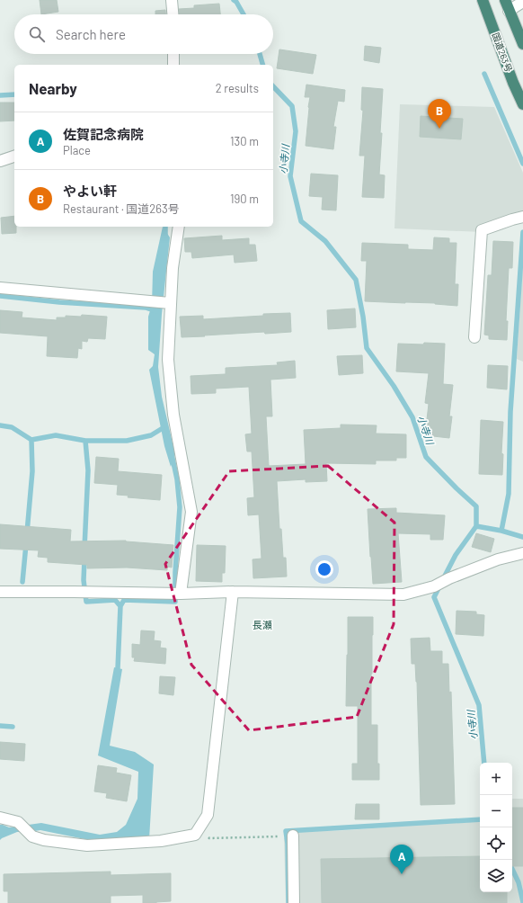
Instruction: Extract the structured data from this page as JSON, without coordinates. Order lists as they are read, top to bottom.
{
  "streets": {
    "highway": ["国道263号"]
  },
  "districts": ["長瀬"],
  "water": ["小寺川"],
  "page": {
    "search": "Search here",
    "heading": ["Nearby", "2 results"],
    "pins": ["B", "A"],
    "list": [
      {
        "mark": "A",
        "name": "佐賀記念病院",
        "note": "Place",
        "value": "130 m"
      },
      {
        "mark": "B",
        "name": "やよい軒",
        "note": "Restaurant · 国道263号",
        "value": "190 m"
      }
    ],
    "map_buttons": ["+", "−"]
  }
}
